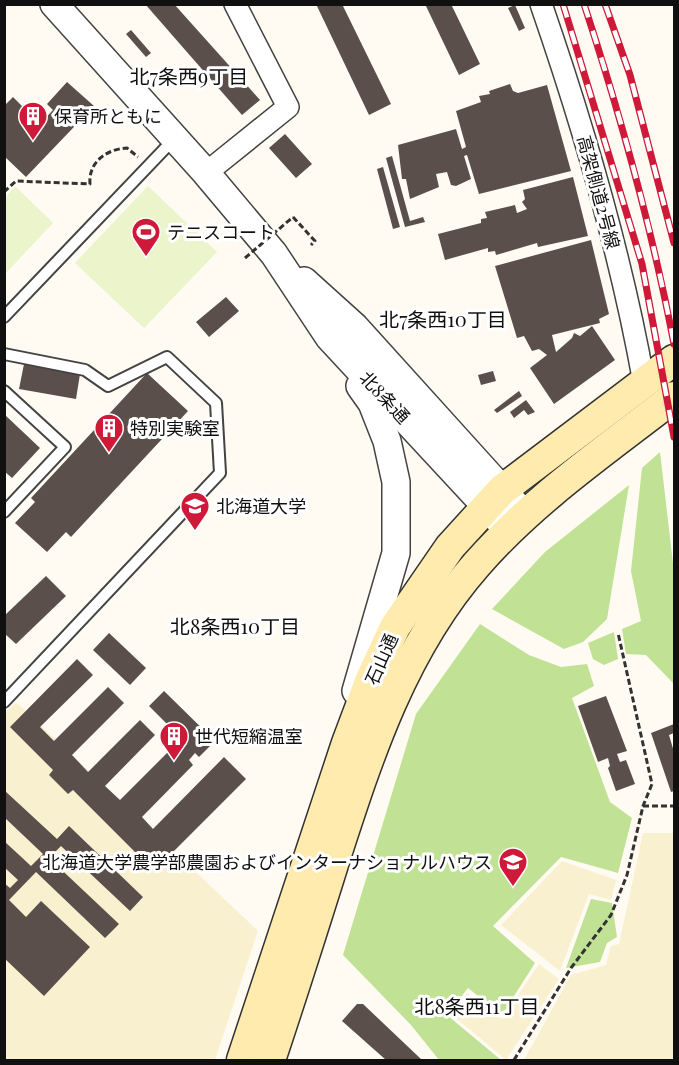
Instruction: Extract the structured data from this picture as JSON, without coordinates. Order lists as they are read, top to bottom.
{
  "streets": {
    "main road": ["石山通"],
    "street": ["高架側道2号線", "北8条通"]
  },
  "crossings": [
    ["高架側道2号線", "石山通"],
    ["北8条通", "石山通"]
  ],
  "districts": [
    "北7条西9丁目",
    "北7条西10丁目",
    "北8条西10丁目",
    "北8条西11丁目"
  ],
  "places": {
    "building": ["保育所ともに", "特別実験室", "世代短縮温室"],
    "sports": ["テニスコート"],
    "school or university": ["北海道大学", "北海道大学農学部農園およびインターナショナルハウス"]
  }
}
